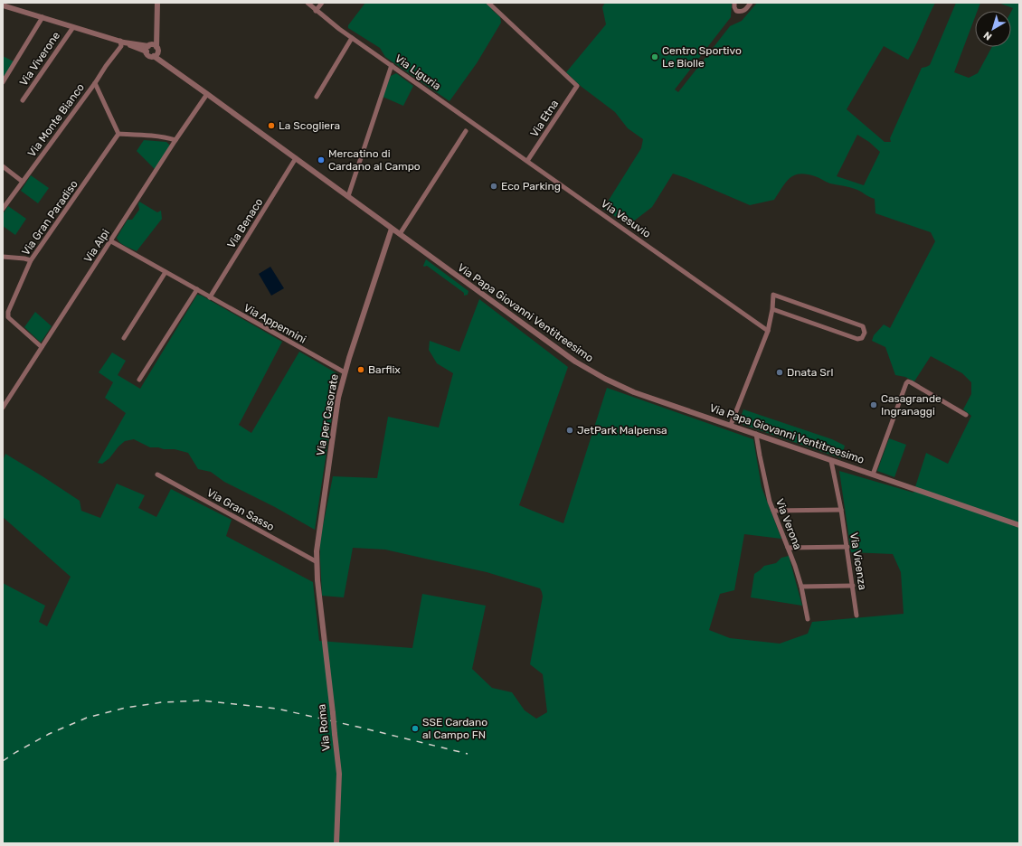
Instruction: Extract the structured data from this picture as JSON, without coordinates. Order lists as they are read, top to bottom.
{
  "streets": {
    "street": [
      "Via Viverone",
      "Via Liguria",
      "Via Etna",
      "Via Monte Bianco",
      "Via Gran Paradiso",
      "Via Vesuvio",
      "Via Benaco",
      "Via Alpi",
      "Via Papa Giovanni Ventitreesimo",
      "Via Appennini",
      "Via per Casorate",
      "Via Gran Sasso",
      "Via Verona",
      "Via Vicenza",
      "Via Roma"
    ]
  },
  "crossings": [
    ["Via Viverone", "Via Papa Giovanni Ventitreesimo"],
    ["Via Liguria", "Via Vesuvio"],
    ["Via Etna", "Via Vesuvio"],
    ["Via Monte Bianco", "Via Papa Giovanni Ventitreesimo"],
    ["Via Gran Paradiso", "Via Alpi"],
    ["Via Benaco", "Via Papa Giovanni Ventitreesimo"],
    ["Via Benaco", "Via Appennini"],
    ["Via Alpi", "Via Papa Giovanni Ventitreesimo"],
    ["Via Alpi", "Via Appennini"],
    ["Via Papa Giovanni Ventitreesimo", "Via per Casorate"],
    ["Via Papa Giovanni Ventitreesimo", "Via Verona"],
    ["Via Papa Giovanni Ventitreesimo", "Via Vicenza"],
    ["Via Appennini", "Via per Casorate"],
    ["Via per Casorate", "Via Gran Sasso"],
    ["Via per Casorate", "Via Roma"]
  ],
  "places": [
    "Centro Sportivo Le Biolle",
    "La Scogliera",
    "Mercatino di Cardano al Campo",
    "Eco Parking",
    "Barflix",
    "Dnata Srl",
    "Casagrande Ingranaggi",
    "JetPark Malpensa",
    "SSE Cardano al Campo FN"
  ],
  "north": "bottom left"
}
